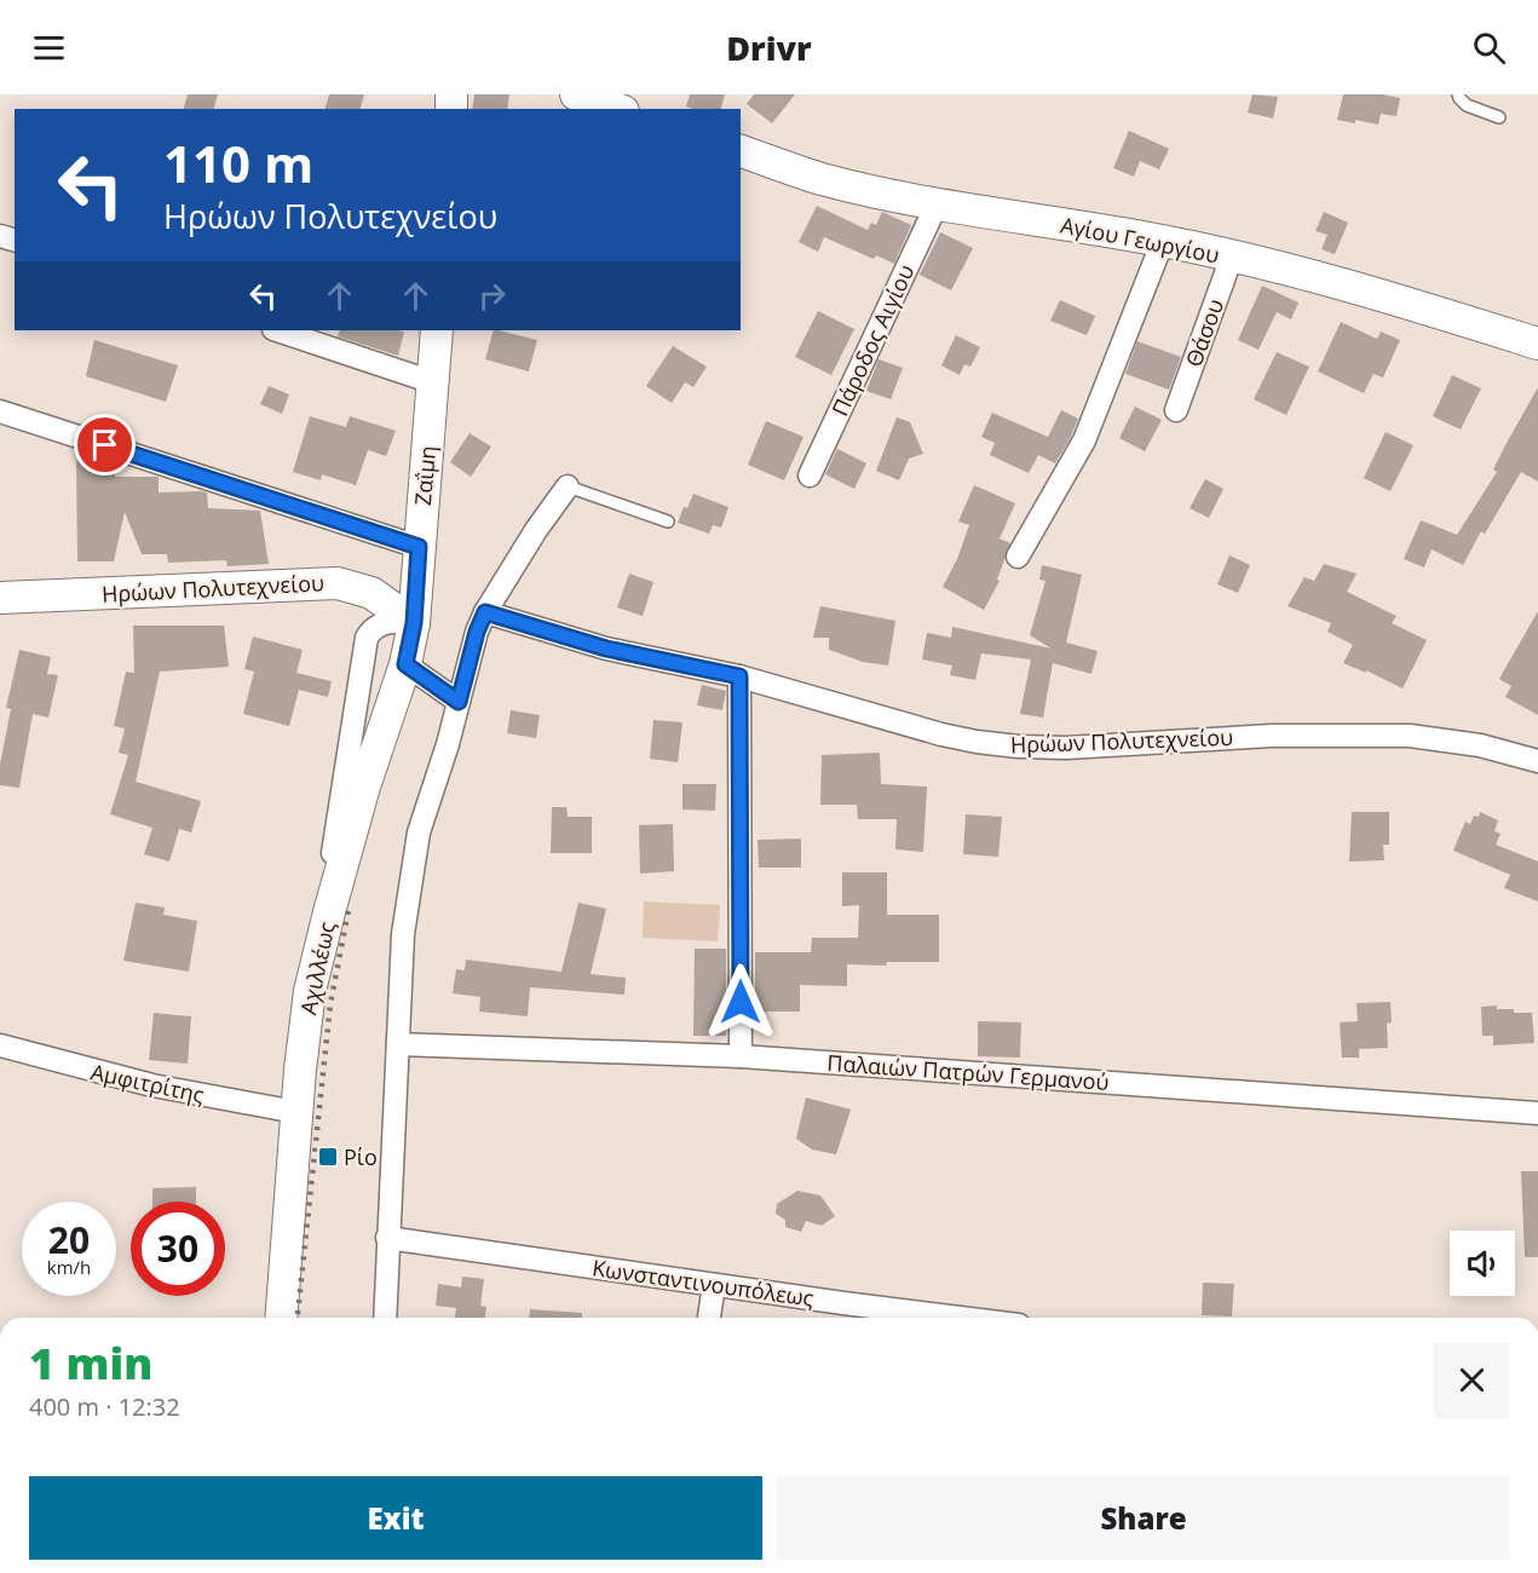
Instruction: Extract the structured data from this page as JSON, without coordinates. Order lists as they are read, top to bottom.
{
  "streets": {
    "street": [
      "Αγίου Γεωργίου",
      "Θάσου",
      "Πάροδος Αιγίου",
      "Ζαΐμη",
      "Ηρώων Πολυτεχνείου",
      "Αχιλλέως",
      "Παλαιών Πατρών Γερμανού",
      "Αμφιτρίτης",
      "Κωνσταντινουπόλεως"
    ]
  },
  "crossings": [
    ["Αγίου Γεωργίου", "Θάσου"],
    ["Αγίου Γεωργίου", "Πάροδος Αιγίου"],
    ["Ζαΐμη", "Ηρώων Πολυτεχνείου"],
    ["Ζαΐμη", "Αχιλλέως"],
    ["Ηρώων Πολυτεχνείου", "Αχιλλέως"],
    ["Αχιλλέως", "Αμφιτρίτης"]
  ],
  "places": {
    "transit": ["Ρίο"]
  },
  "page": {
    "header": "Drivr",
    "turn": ["110 m", "Ηρώων Πολυτεχνείου"],
    "speed": "20 km/h",
    "limit": "30",
    "heading": ["1 min", "400 m · 12:32"],
    "buttons": ["Exit", "Share"]
  }
}
